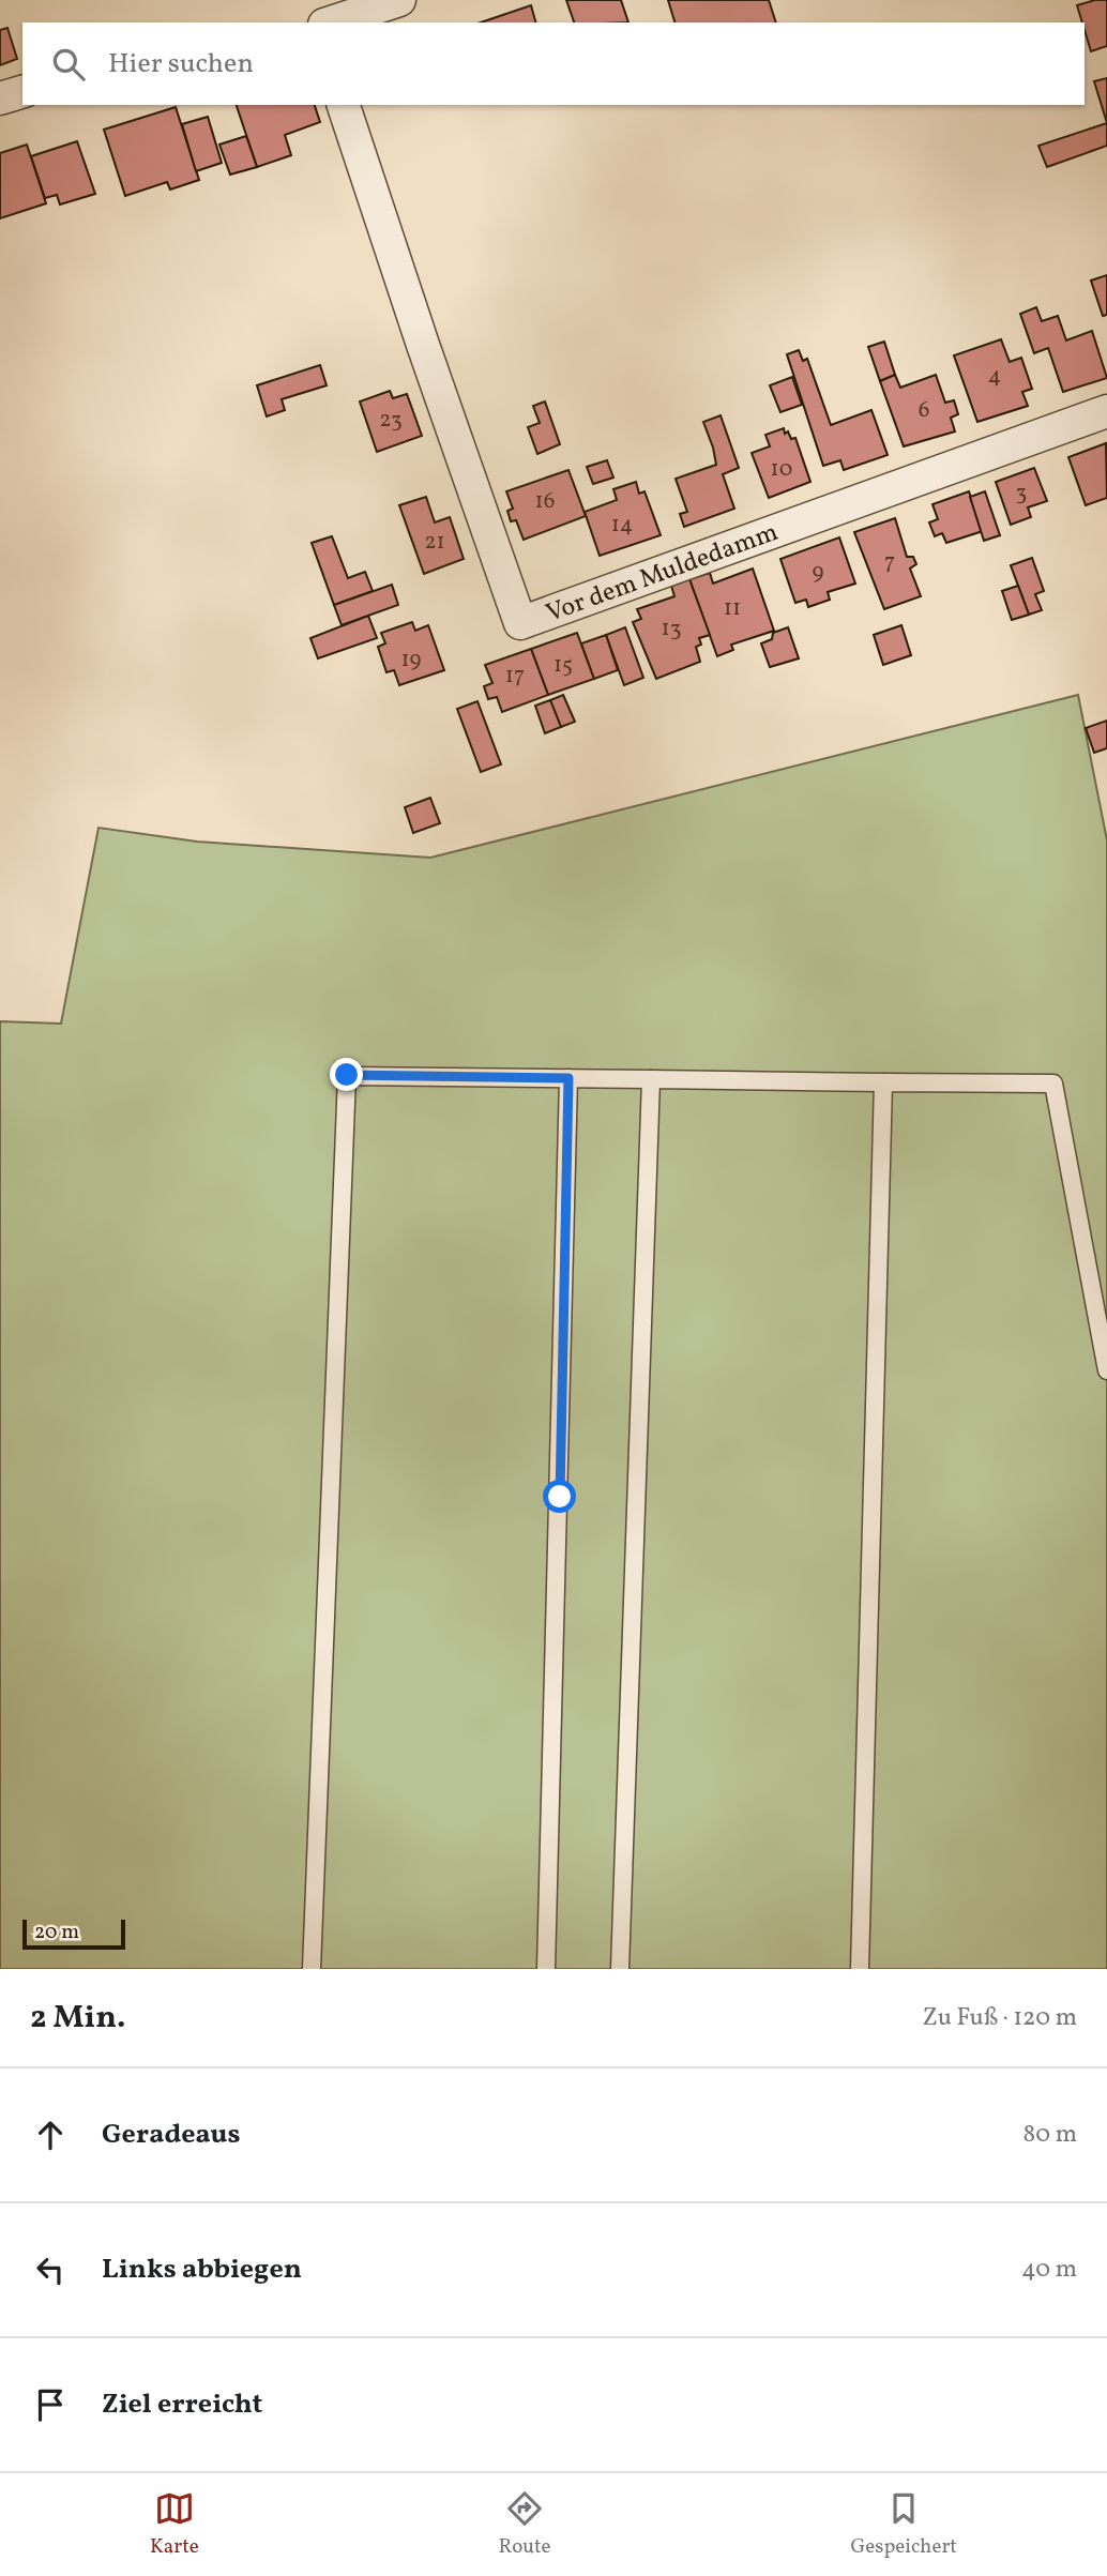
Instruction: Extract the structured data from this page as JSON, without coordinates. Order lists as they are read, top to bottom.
{
  "streets": {
    "street": ["Vor dem Muldedamm"]
  },
  "house_numbers": [
    "4",
    "6",
    "23",
    "10",
    "3",
    "16",
    "14",
    "21",
    "7",
    "9",
    "11",
    "13",
    "19",
    "15",
    "17"
  ],
  "scale_bar": "20 m",
  "page": {
    "search": "Hier suchen",
    "scale": "20 m",
    "heading": ["2 Min.", "Zu Fuß · 120 m"],
    "list": [
      ["Geradeaus", "80 m"],
      ["Links abbiegen", "40 m"],
      "Ziel erreicht"
    ],
    "nav": ["Karte", "Route", "Gespeichert"]
  }
}
